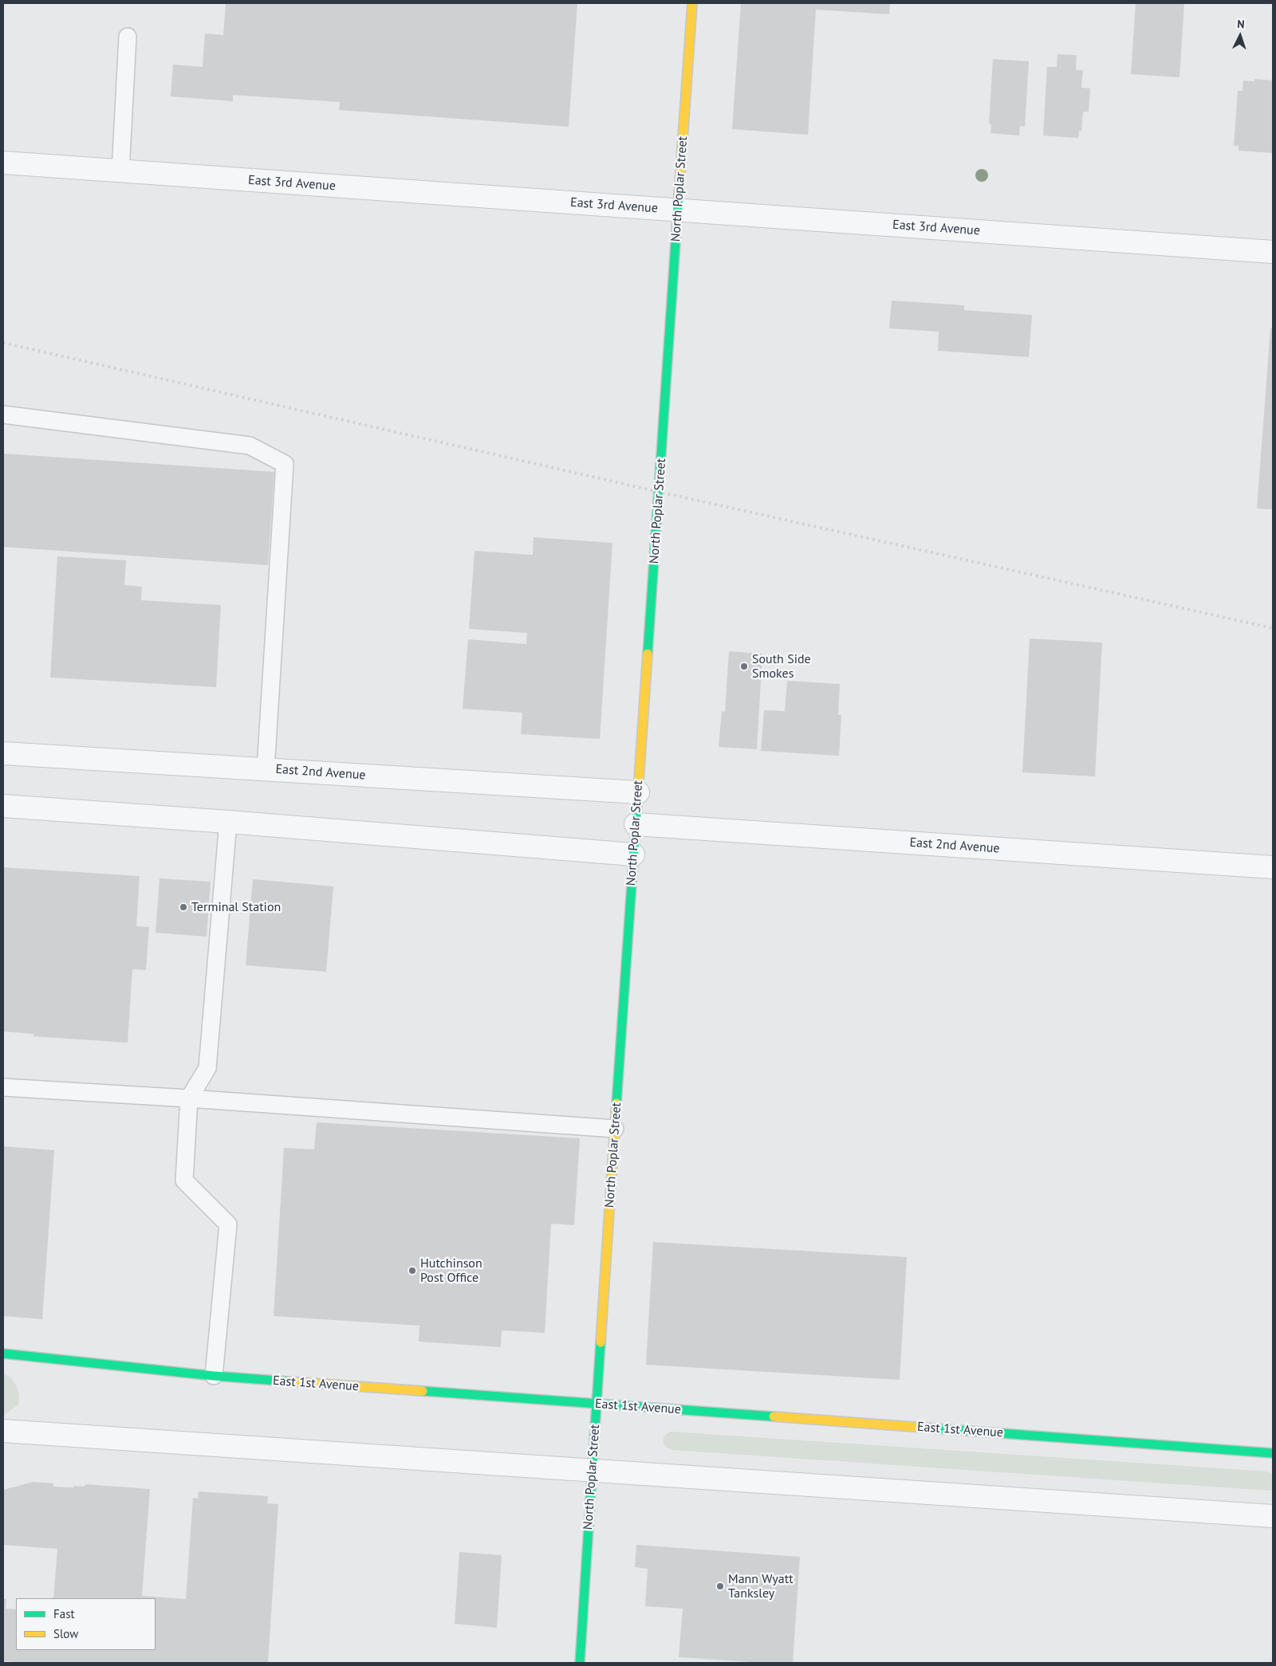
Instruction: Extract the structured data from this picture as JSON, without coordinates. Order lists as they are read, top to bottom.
{
  "streets": {
    "street": [
      "East 3rd Avenue",
      "North Poplar Street",
      "East 2nd Avenue",
      "East 1st Avenue"
    ]
  },
  "crossings": [
    ["East 3rd Avenue", "North Poplar Street"],
    ["North Poplar Street", "East 2nd Avenue"],
    ["North Poplar Street", "East 1st Avenue"]
  ],
  "places": [
    "South Side Smokes",
    "Terminal Station",
    "Hutchinson Post Office",
    "Mann Wyatt Tanksley"
  ],
  "legend": ["Fast", "Slow"],
  "north": "top"
}
